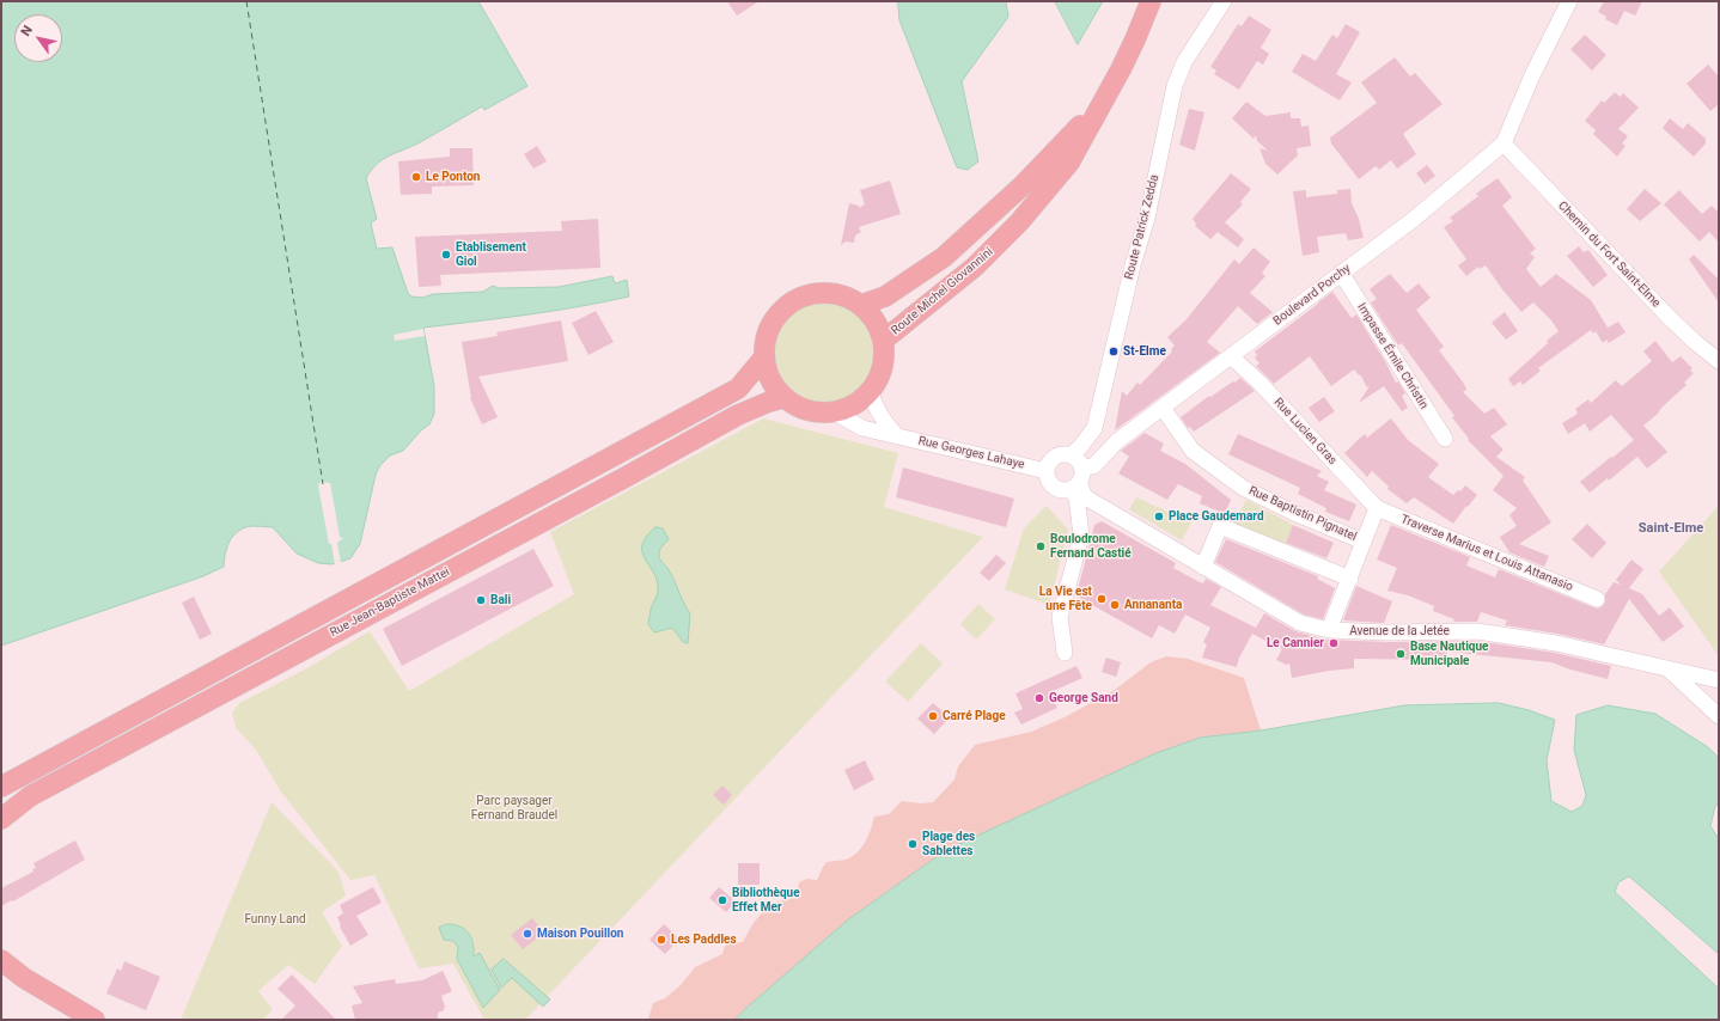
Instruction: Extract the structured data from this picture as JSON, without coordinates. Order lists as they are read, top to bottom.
{
  "streets": {
    "main road": ["Route Michel Giovannini", "Rue Jean-Baptiste Mattei"],
    "street": [
      "Route Patrick Zedda",
      "Chemin du Fort Saint-Elme",
      "Boulevard Porchy",
      "Impasse Émile Christin",
      "Rue Lucien Gras",
      "Rue Georges Lahaye",
      "Rue Baptistin Pignatel",
      "Traverse Marius et Louis Attanasio",
      "Avenue de la Jetée"
    ]
  },
  "crossings": [
    ["Route Patrick Zedda", "Boulevard Porchy"],
    ["Route Patrick Zedda", "Rue Georges Lahaye"],
    ["Route Patrick Zedda", "Avenue de la Jetée"],
    ["Chemin du Fort Saint-Elme", "Boulevard Porchy"],
    ["Route Michel Giovannini", "Rue Georges Lahaye"],
    ["Route Michel Giovannini", "Rue Jean-Baptiste Mattei"],
    ["Boulevard Porchy", "Impasse Émile Christin"],
    ["Boulevard Porchy", "Rue Lucien Gras"],
    ["Boulevard Porchy", "Rue Georges Lahaye"],
    ["Boulevard Porchy", "Rue Baptistin Pignatel"],
    ["Boulevard Porchy", "Avenue de la Jetée"],
    ["Rue Lucien Gras", "Traverse Marius et Louis Attanasio"],
    ["Rue Georges Lahaye", "Rue Jean-Baptiste Mattei"],
    ["Rue Georges Lahaye", "Avenue de la Jetée"]
  ],
  "districts": ["Saint-Elme"],
  "parks": ["Parc paysager Fernand Braudel", "Funny Land"],
  "places": [
    "Le Ponton",
    "Etablisement Giol",
    "St-Elme",
    "Place Gaudemard",
    "Boulodrome Fernand Castié",
    "La Vie est une Fête",
    "Bali",
    "Annananta",
    "Le Cannier",
    "Base Nautique Municipale",
    "George Sand",
    "Carré Plage",
    "Plage des Sablettes",
    "Bibliothèque Effet Mer",
    "Maison Pouillon",
    "Les Paddles"
  ],
  "north": "top left"
}
